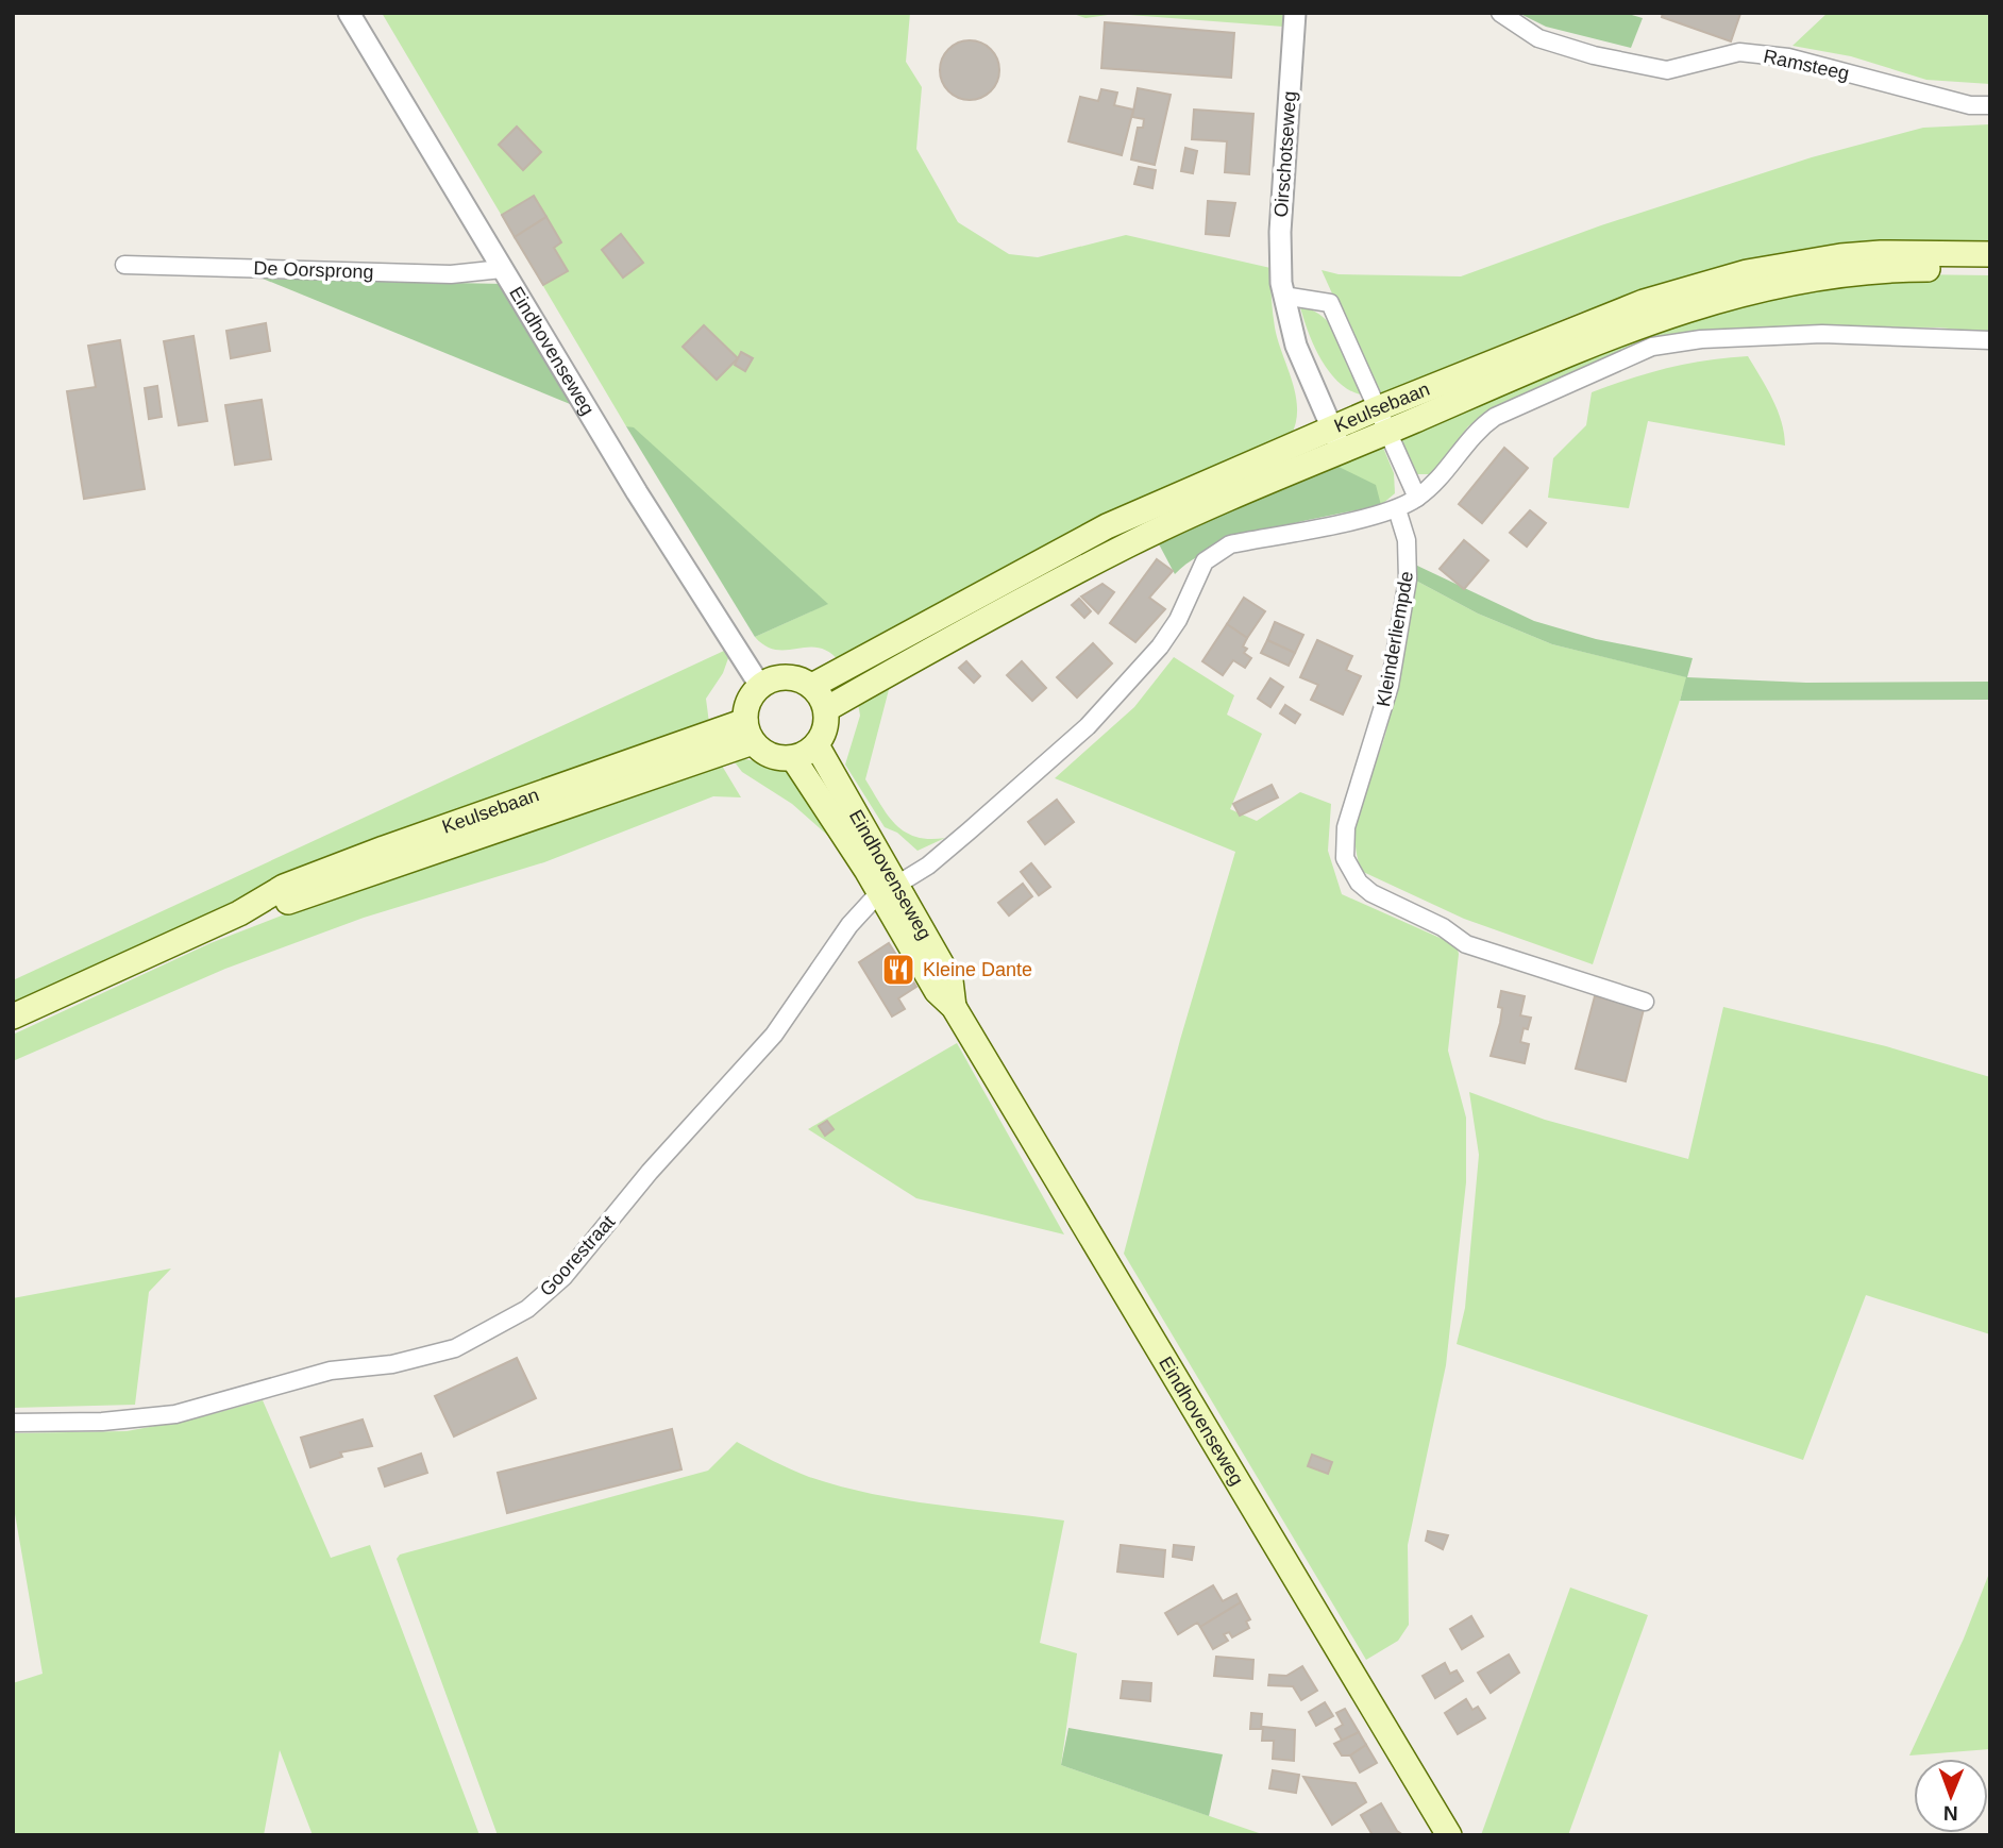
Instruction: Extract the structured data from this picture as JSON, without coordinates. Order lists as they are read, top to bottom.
{
  "streets": {
    "main road": ["Eindhovenseweg", "Keulsebaan"],
    "street": [
      "Ramsteeg",
      "Oirschotseweg",
      "De Oorsprong",
      "Kleinderliempde",
      "Goorestraat"
    ]
  },
  "crossings": [
    ["Oirschotseweg", "Keulsebaan"],
    ["De Oorsprong", "Eindhovenseweg"],
    ["Eindhovenseweg", "Keulsebaan"],
    ["Eindhovenseweg", "Goorestraat"]
  ],
  "places": {
    "restaurant": ["Kleine Dante"]
  },
  "north": "bottom"
}
